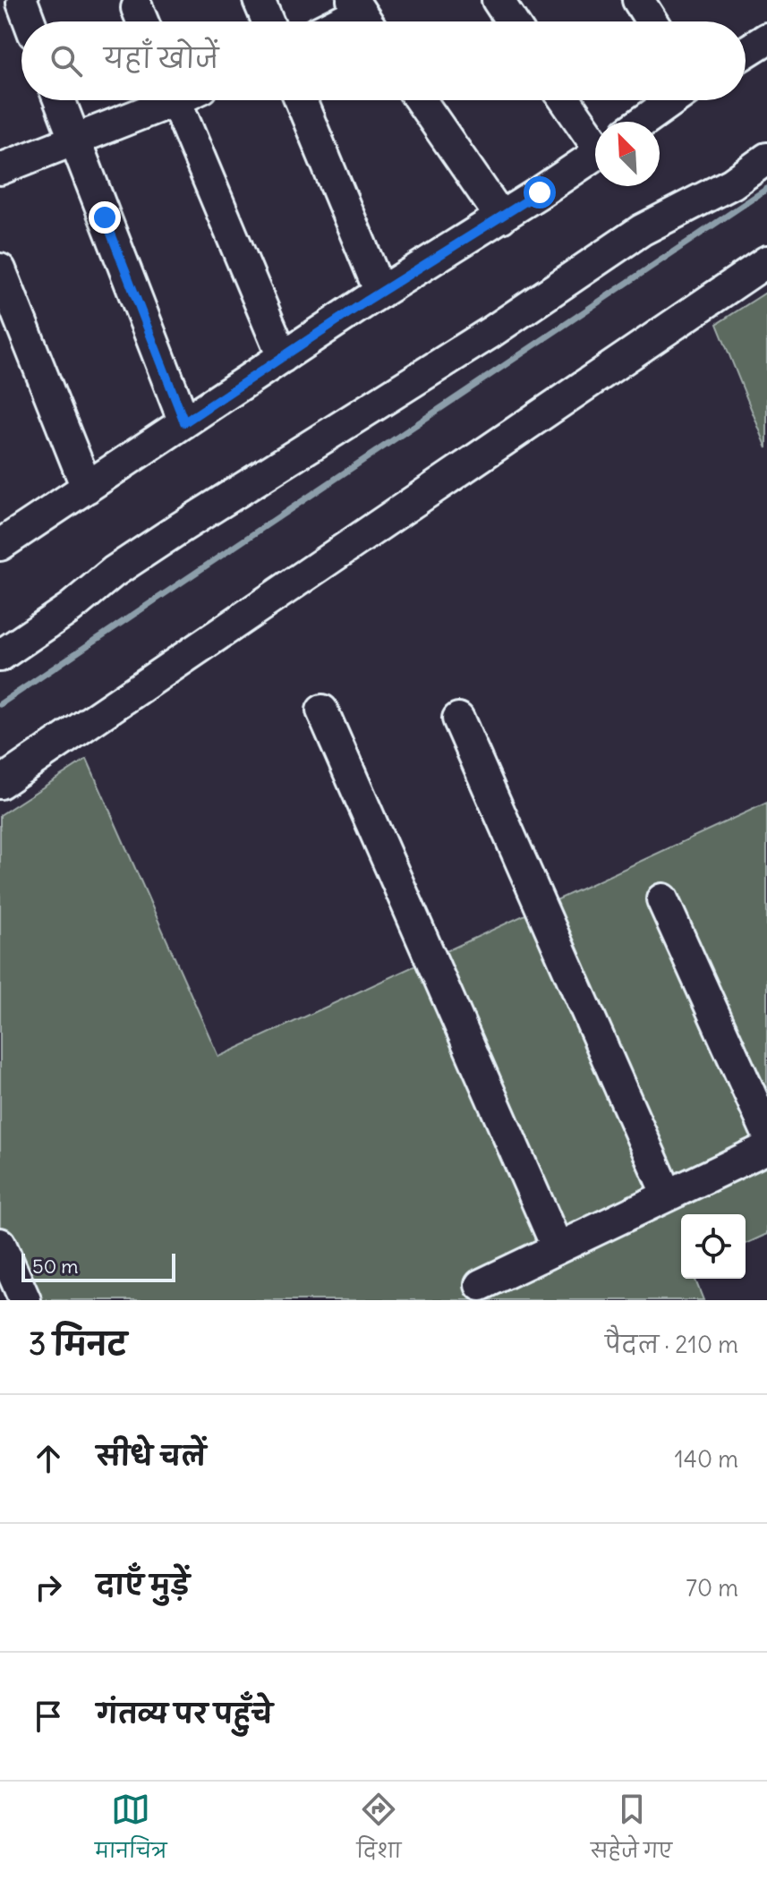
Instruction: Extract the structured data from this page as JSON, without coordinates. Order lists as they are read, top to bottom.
{
  "scale_bar": "50 m",
  "north": "top left",
  "page": {
    "search": "यहाँ खोजें",
    "scale": "50 m",
    "heading": ["3 मिनट", "पैदल · 210 m"],
    "list": [
      ["सीधे चलें", "140 m"],
      ["दाएँ मुड़ें", "70 m"],
      "गंतव्य पर पहुँचे"
    ],
    "nav": ["मानचित्र", "दिशा", "सहेजे गए"]
  }
}
